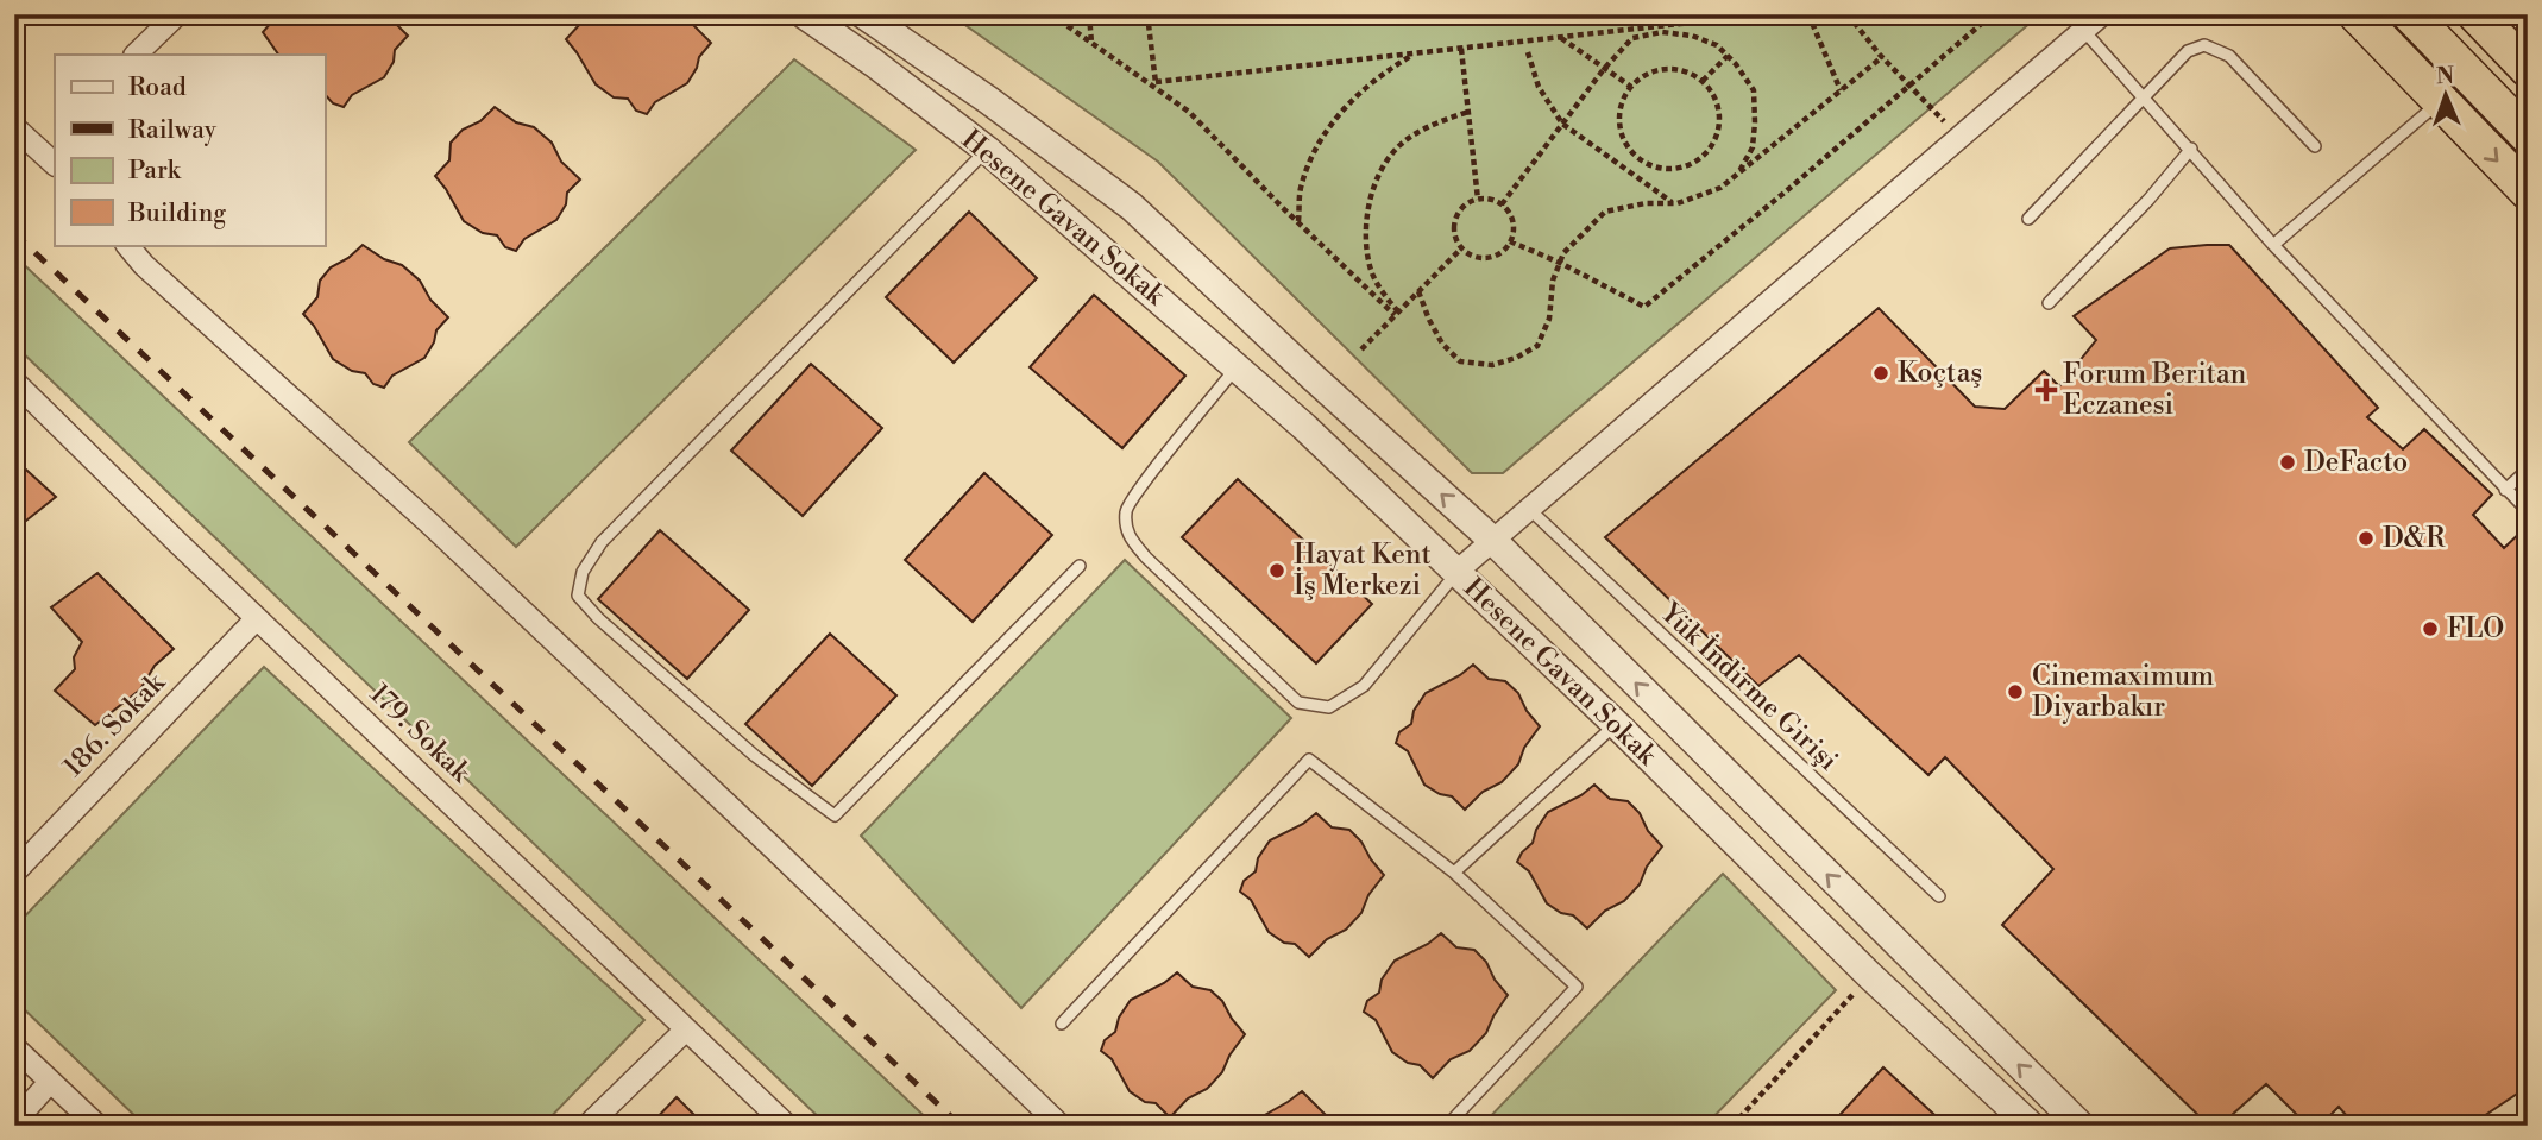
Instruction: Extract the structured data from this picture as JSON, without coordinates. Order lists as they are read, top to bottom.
{
  "streets": {
    "street": ["Hesene Gavan Sokak", "186. Sokak", "179. Sokak"],
    "lane": ["Yük İndirme Girişi"]
  },
  "crossings": [
    ["186. Sokak", "179. Sokak"]
  ],
  "places": {
    "other": [
      "Koçtaş",
      "DeFacto",
      "D&R",
      "Hayat Kent İş Merkezi",
      "FLO",
      "Cinemaximum Diyarbakır"
    ],
    "health": ["Forum Beritan Eczanesi"]
  },
  "legend": [
    "Road",
    "Railway",
    "Park",
    "Building"
  ],
  "north": "top"
}
